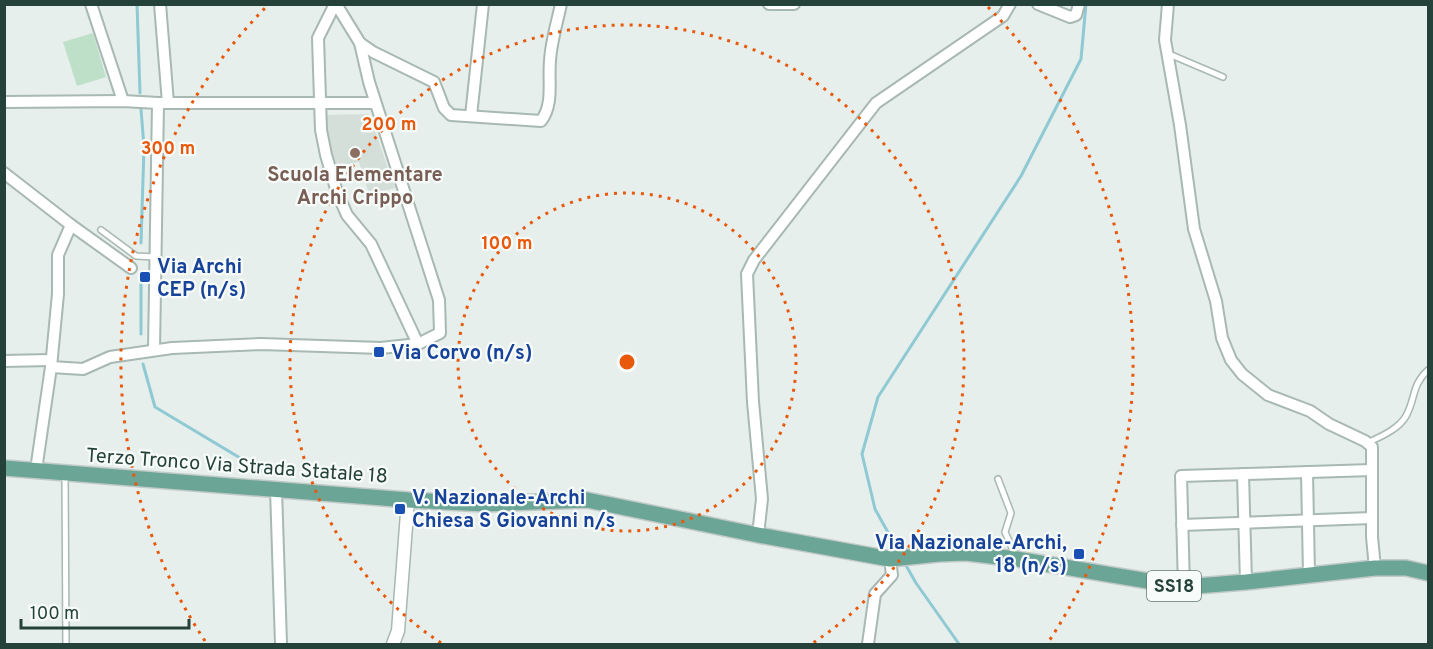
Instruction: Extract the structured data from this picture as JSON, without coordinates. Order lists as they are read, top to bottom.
{
  "streets": {
    "main road": ["Terzo Tronco Via Strada Statale 18", "SS18"]
  },
  "places": {
    "other": ["Scuola Elementare Archi Crippo"],
    "transit": [
      "Via Archi CEP (n/s)",
      "Via Corvo (n/s)",
      "V. Nazionale-Archi Chiesa S Giovanni n/s",
      "Via Nazionale-Archi, 18 (n/s)"
    ]
  },
  "scale_bar": "100 m",
  "rings": ["200 m", "300 m", "100 m"]
}
